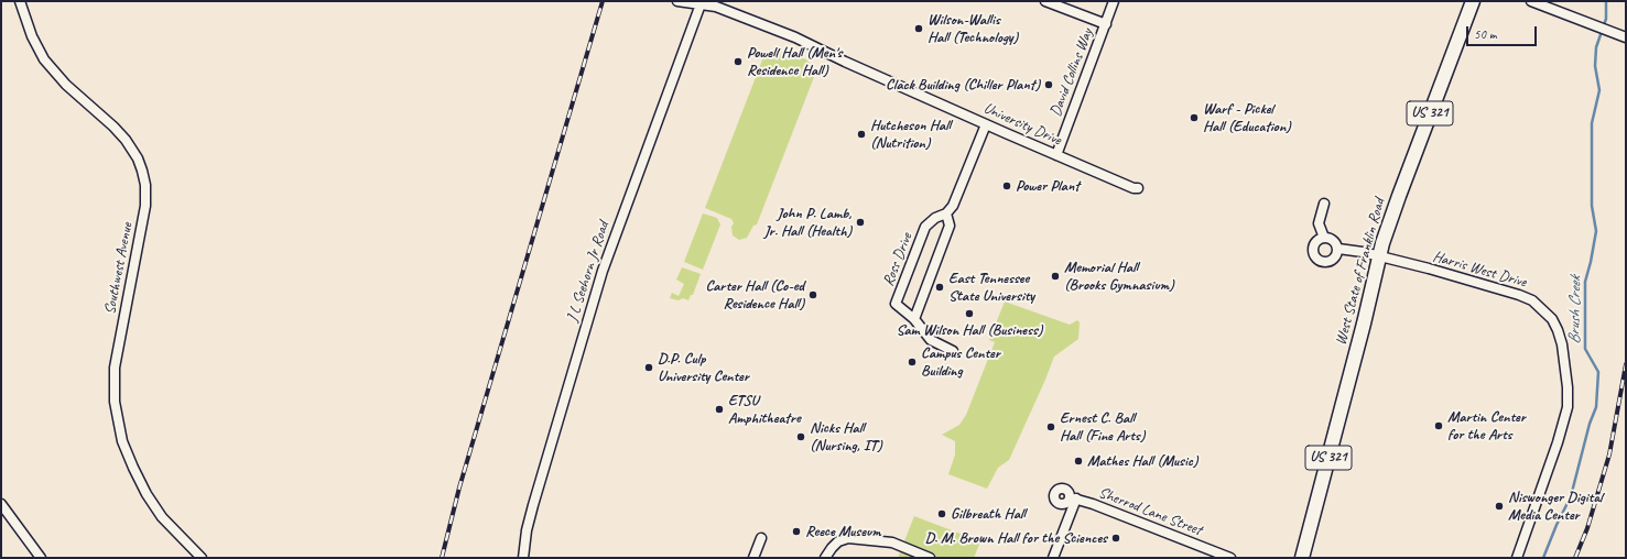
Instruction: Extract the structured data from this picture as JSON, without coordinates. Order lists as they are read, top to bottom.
{
  "streets": {
    "highway": ["US 321", "West State of Franklin Road"],
    "street": [
      "David Collins Way",
      "University Drive",
      "Ross Drive",
      "Southwest Avenue",
      "Harris West Drive",
      "J L Seehorn Jr Road",
      "Sherrod Lane Street"
    ]
  },
  "crossings": [
    ["David Collins Way", "University Drive"],
    ["University Drive", "Ross Drive"],
    ["University Drive", "J L Seehorn Jr Road"],
    ["Harris West Drive", "West State of Franklin Road"]
  ],
  "water": ["Brush Creek"],
  "places": [
    "Wilson-Wallis Hall (Technology)",
    "Powell Hall (Men's Residence Hall)",
    "Clack Building (Chiller Plant)",
    "Warf - Pickel Hall (Education)",
    "Hutcheson Hall (Nutrition)",
    "Power Plant",
    "John P. Lamb, Jr. Hall (Health)",
    "Memorial Hall (Brooks Gymnasium)",
    "East Tennessee State University",
    "Carter Hall (Co-ed Residence Hall)",
    "Sam Wilson Hall (Business)",
    "Campus Center Building",
    "D.P. Culp University Center",
    "ETSU Amphitheatre",
    "Martin Center for the Arts",
    "Ernest C. Ball Hall (Fine Arts)",
    "Nicks Hall (Nursing, IT)",
    "Mathes Hall (Music)",
    "Niswonger Digital Media Center",
    "Gilbreath Hall",
    "Reece Museum",
    "D. M. Brown Hall for the Sciences"
  ],
  "scale_bar": "50 m"
}
